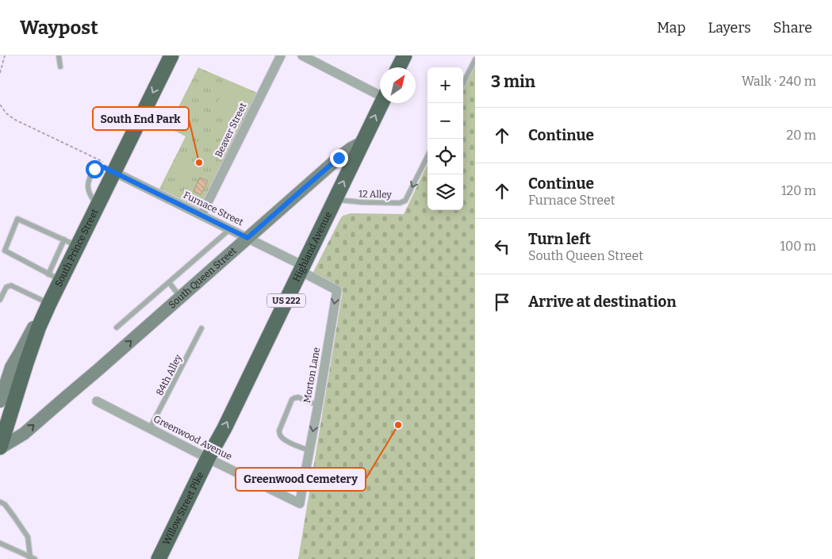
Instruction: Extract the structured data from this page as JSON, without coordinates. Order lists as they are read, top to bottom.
{
  "streets": {
    "highway": [
      "Highland Avenue",
      "South Prince Street",
      "US 222",
      "Willow Street Pike"
    ],
    "main road": ["South Queen Street"],
    "street": [
      "Beaver Street",
      "Furnace Street",
      "Morton Lane",
      "Greenwood Avenue"
    ],
    "lane": ["12 Alley", "84th Alley"]
  },
  "crossings": [
    ["Beaver Street", "Furnace Street"],
    ["12 Alley", "Highland Avenue"],
    ["Furnace Street", "Highland Avenue"],
    ["Furnace Street", "South Prince Street"],
    ["Furnace Street", "South Queen Street"],
    ["Furnace Street", "Morton Lane"],
    ["Highland Avenue", "South Queen Street"],
    ["Highland Avenue", "US 222"],
    ["Highland Avenue", "Morton Lane"],
    ["Highland Avenue", "Greenwood Avenue"],
    ["Highland Avenue", "Willow Street Pike"],
    ["South Prince Street", "South Queen Street"],
    ["South Queen Street", "US 222"],
    ["84th Alley", "Greenwood Avenue"],
    ["Morton Lane", "Greenwood Avenue"],
    ["Greenwood Avenue", "Willow Street Pike"]
  ],
  "one_way": [
    "12 Alley",
    "Highland Avenue",
    "South Queen Street",
    "Morton Lane"
  ],
  "places": ["South End Park", "Greenwood Cemetery"],
  "north": "top right",
  "page": {
    "header": "Waypost",
    "nav": ["Map", "Layers", "Share"],
    "heading": ["3 min", "Walk · 240 m"],
    "map_buttons": ["+", "−"],
    "list": [
      ["Continue", "20 m"],
      ["Continue", "Furnace Street", "120 m"],
      ["Turn left", "South Queen Street", "100 m"],
      "Arrive at destination"
    ]
  }
}
